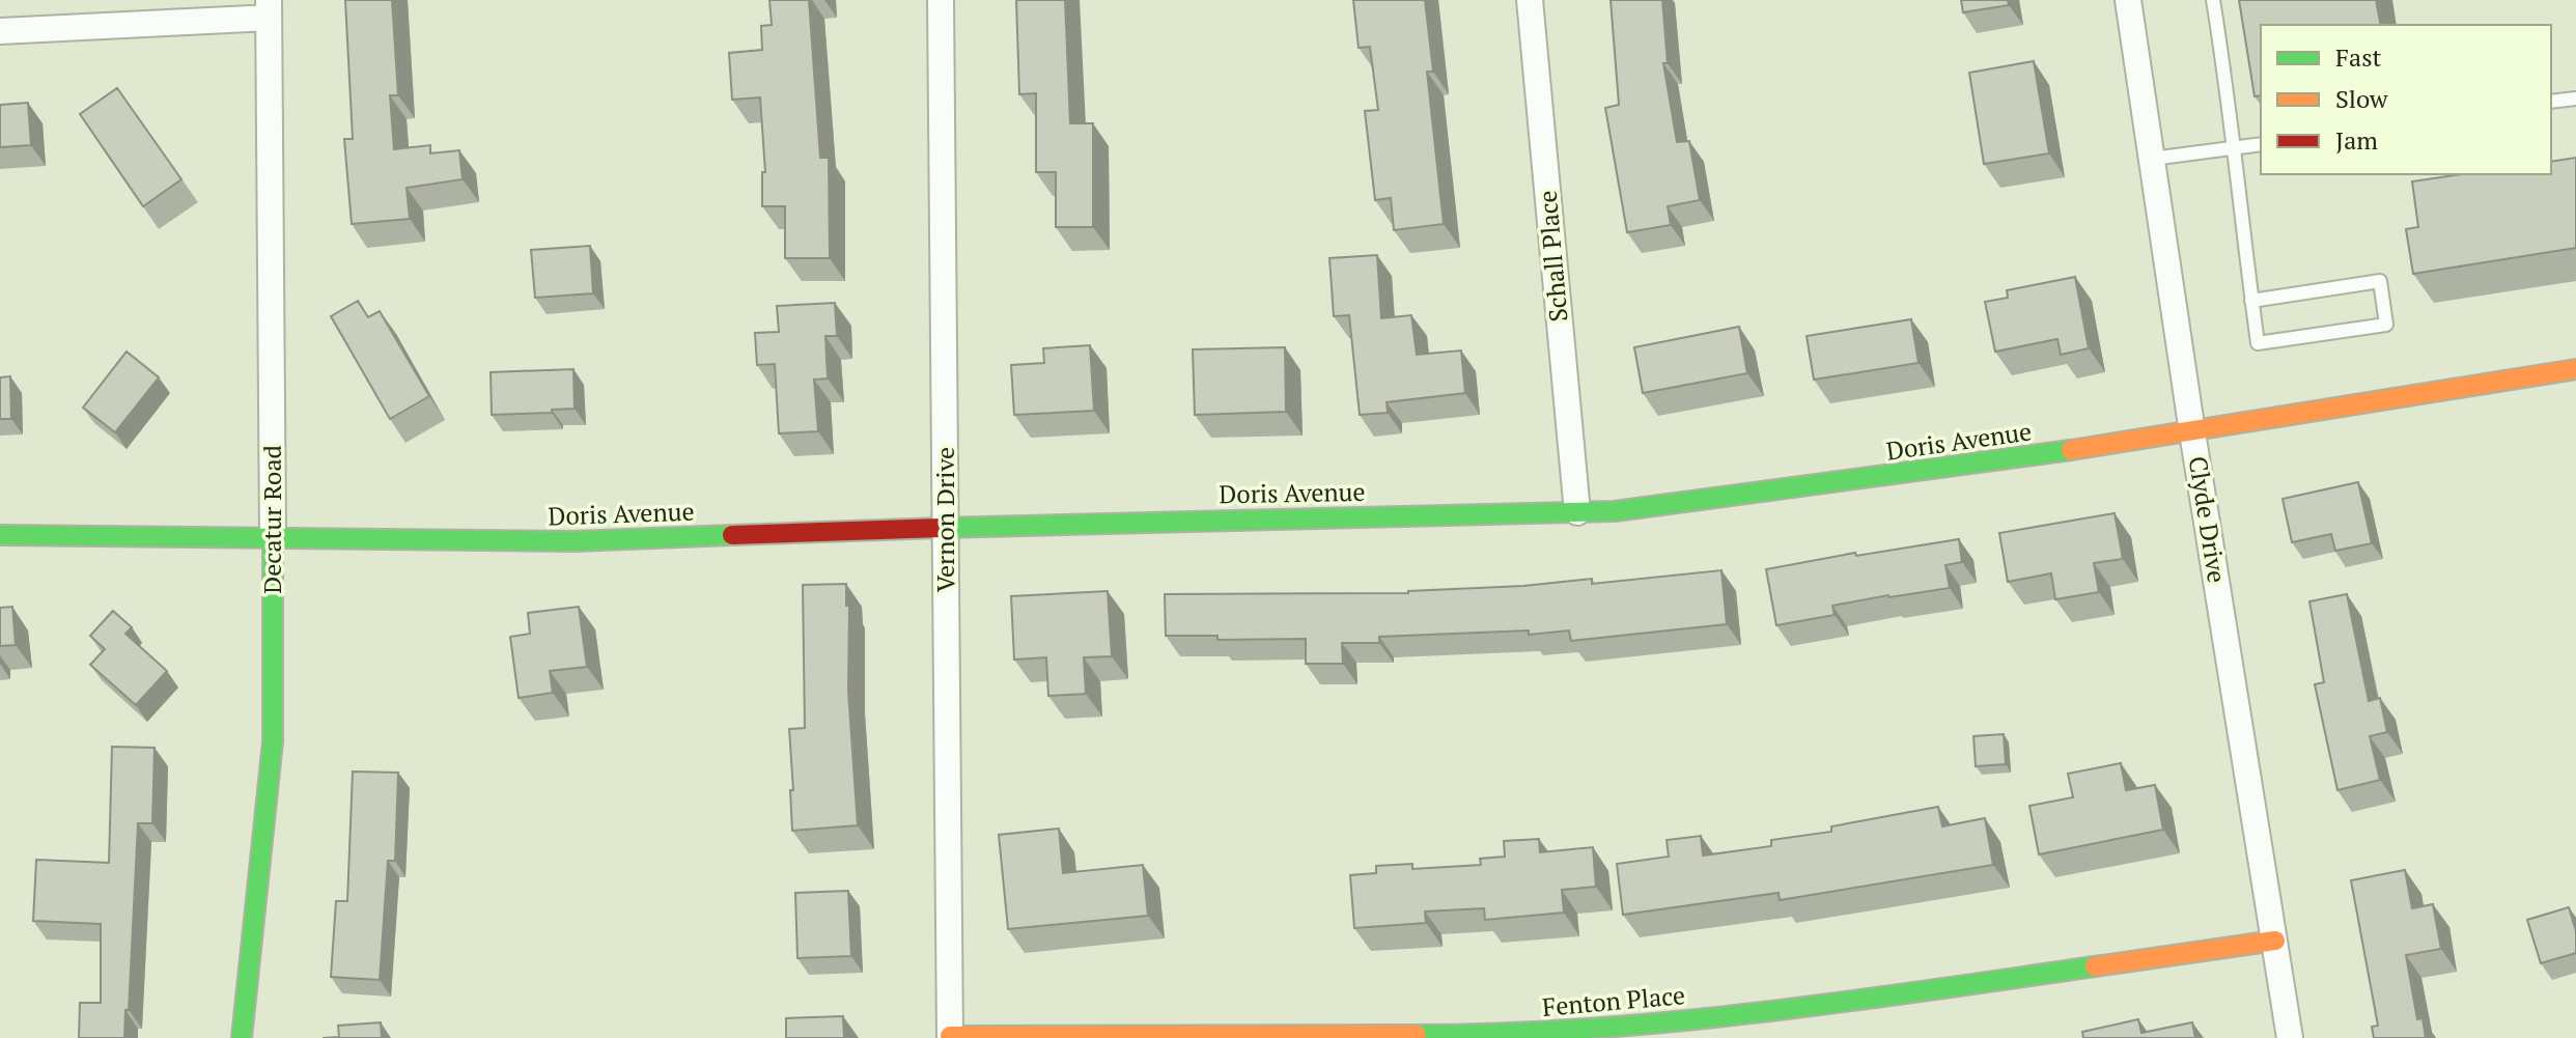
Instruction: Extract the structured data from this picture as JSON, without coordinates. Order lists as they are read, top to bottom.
{
  "streets": {
    "street": [
      "Schall Place",
      "Doris Avenue",
      "Decatur Road",
      "Vernon Drive",
      "Clyde Drive",
      "Fenton Place"
    ]
  },
  "crossings": [
    ["Schall Place", "Doris Avenue"],
    ["Doris Avenue", "Decatur Road"],
    ["Doris Avenue", "Vernon Drive"],
    ["Doris Avenue", "Clyde Drive"],
    ["Vernon Drive", "Fenton Place"],
    ["Clyde Drive", "Fenton Place"]
  ],
  "legend": ["Fast", "Slow", "Jam"]
}
